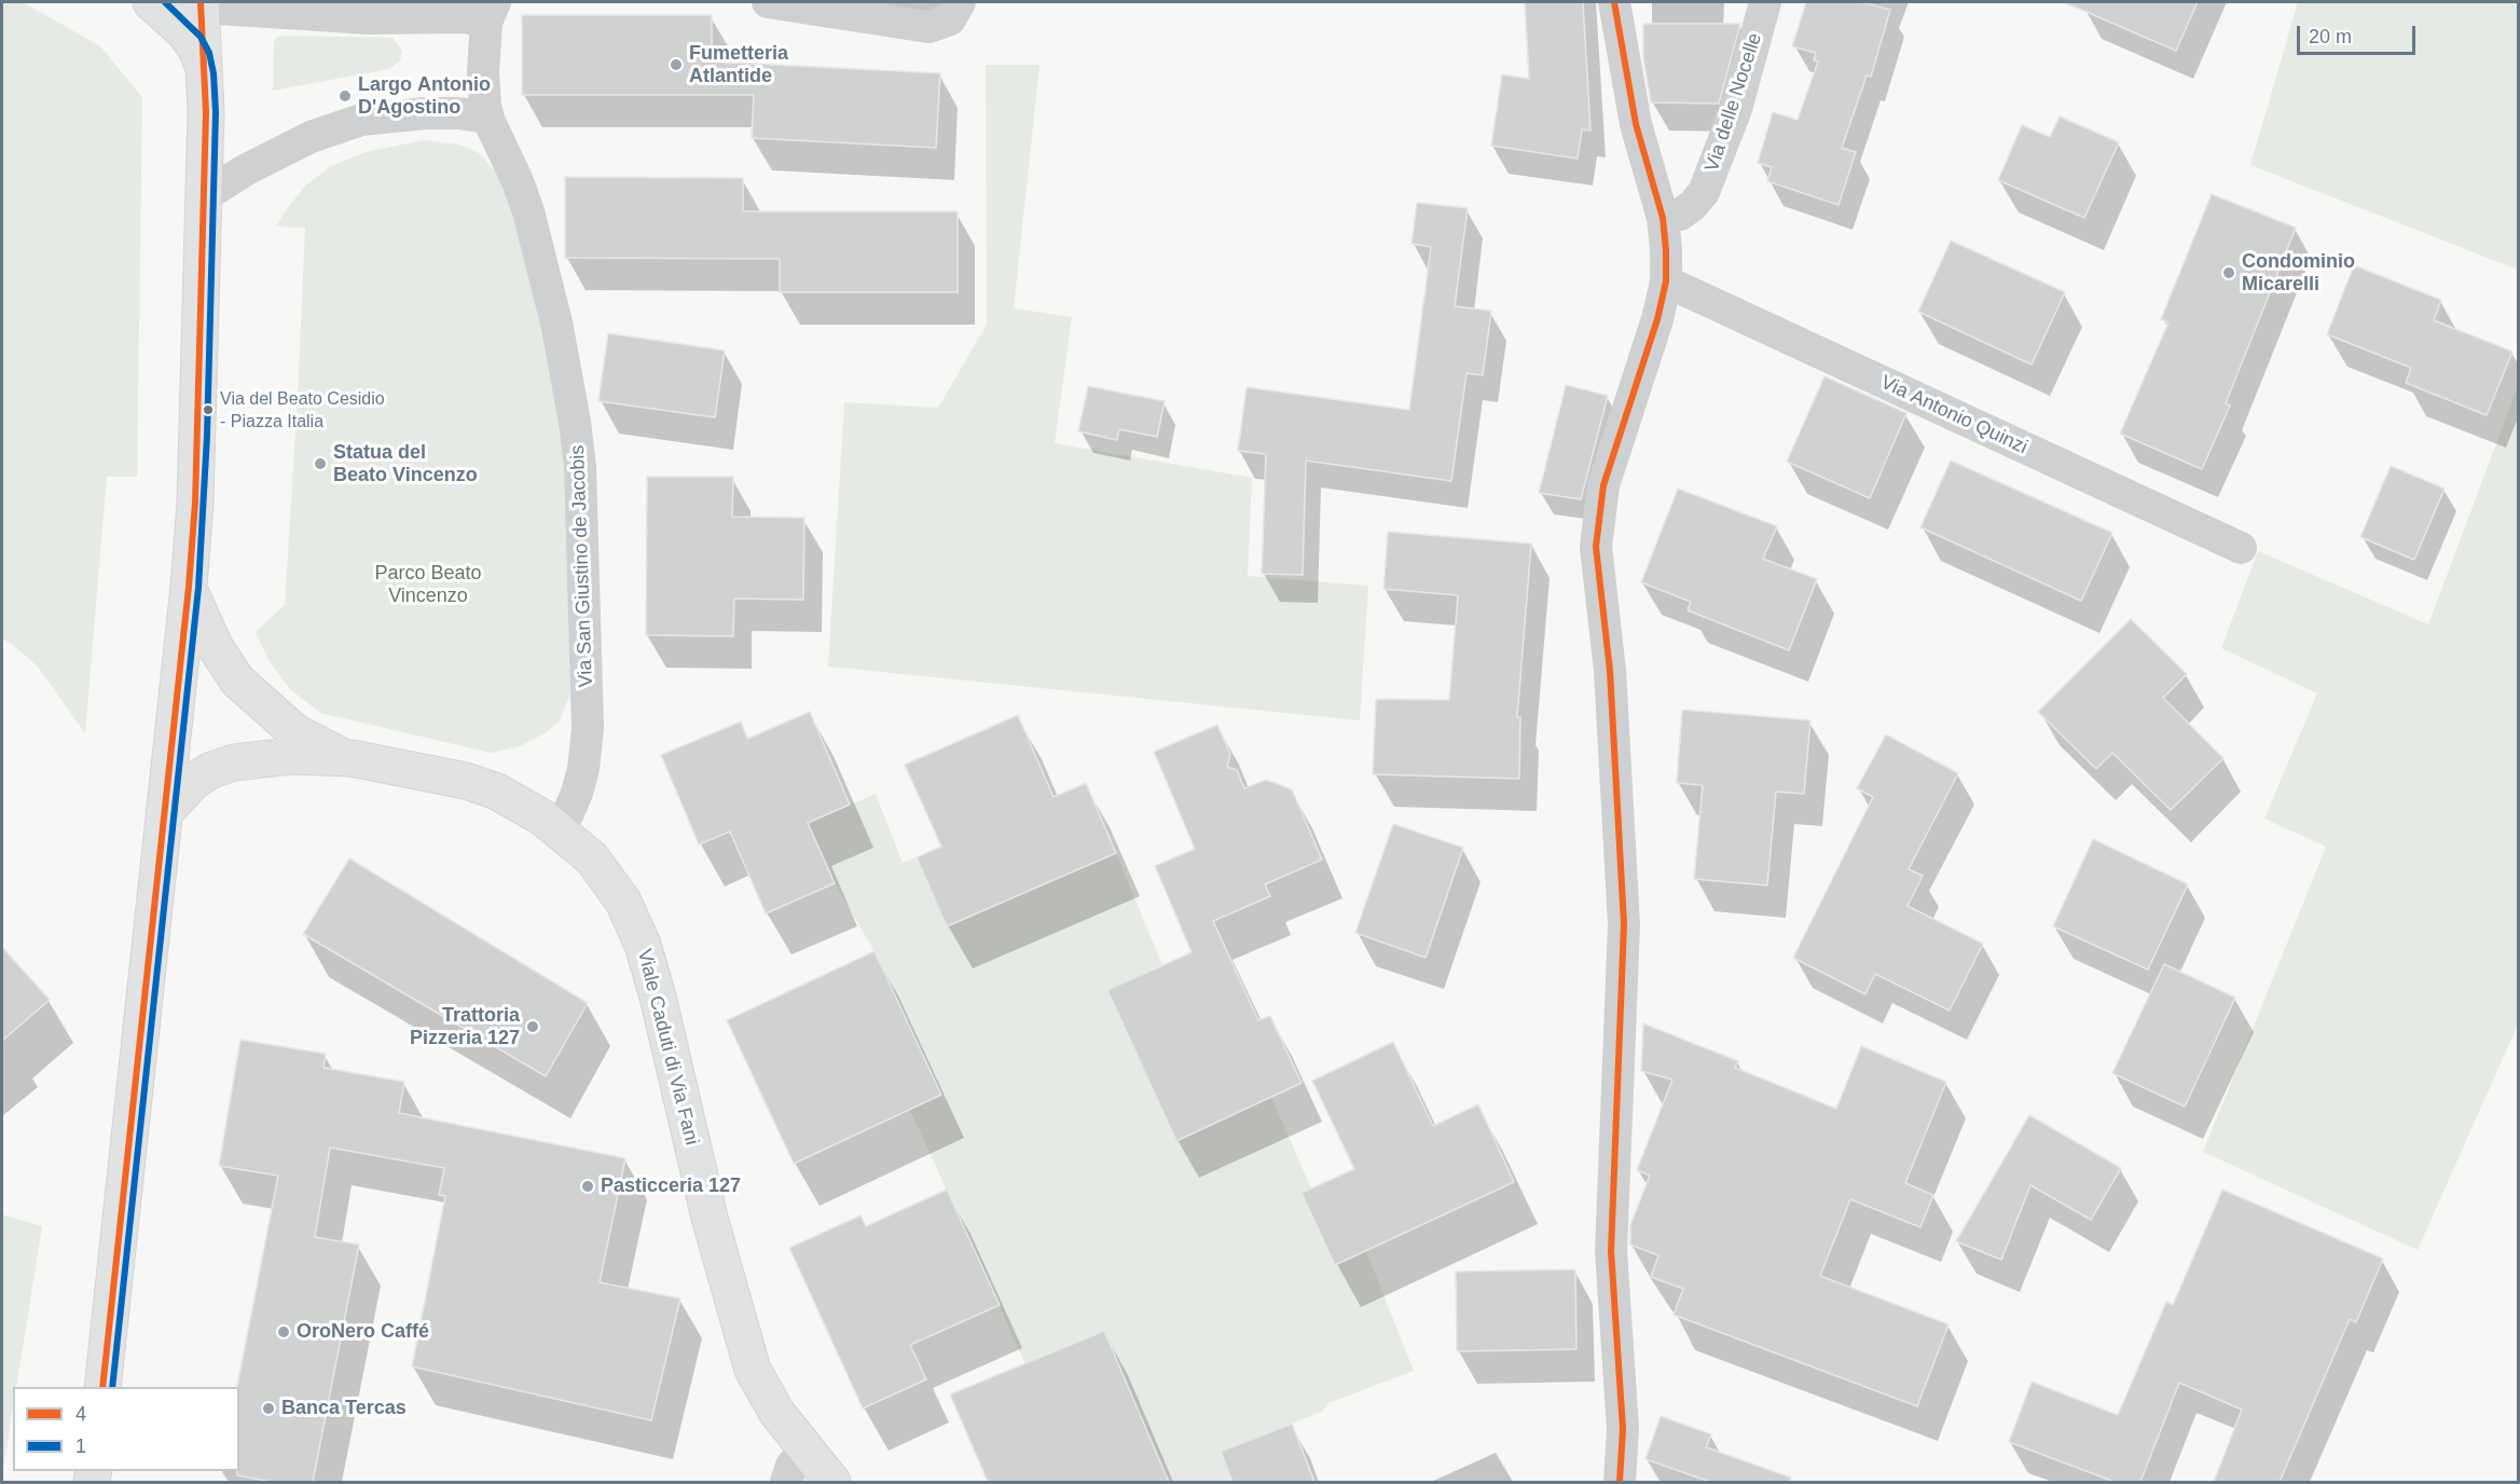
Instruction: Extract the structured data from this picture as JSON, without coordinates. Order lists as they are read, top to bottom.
{
  "streets": {
    "street": [
      "Via delle Nocelle",
      "Via Antonio Quinzi",
      "Via San Giustino de Jacobis",
      "Viale Caduti di Via Fani"
    ]
  },
  "crossings": [
    ["Via San Giustino de Jacobis", "Viale Caduti di Via Fani"]
  ],
  "parks": ["Parco Beato Vincenzo"],
  "places": [
    "Fumetteria Atlantide",
    "Largo Antonio D'Agostino",
    "Condominio Micarelli",
    "Via del Beato Cesidio - Piazza Italia",
    "Statua del Beato Vincenzo",
    "Trattoria Pizzeria 127",
    "Pasticceria 127",
    "OroNero Caffé",
    "Banca Tercas"
  ],
  "lines": ["transit line 4", "transit line 1"],
  "legend": ["4", "1"],
  "scale_bar": "20 m"
}
